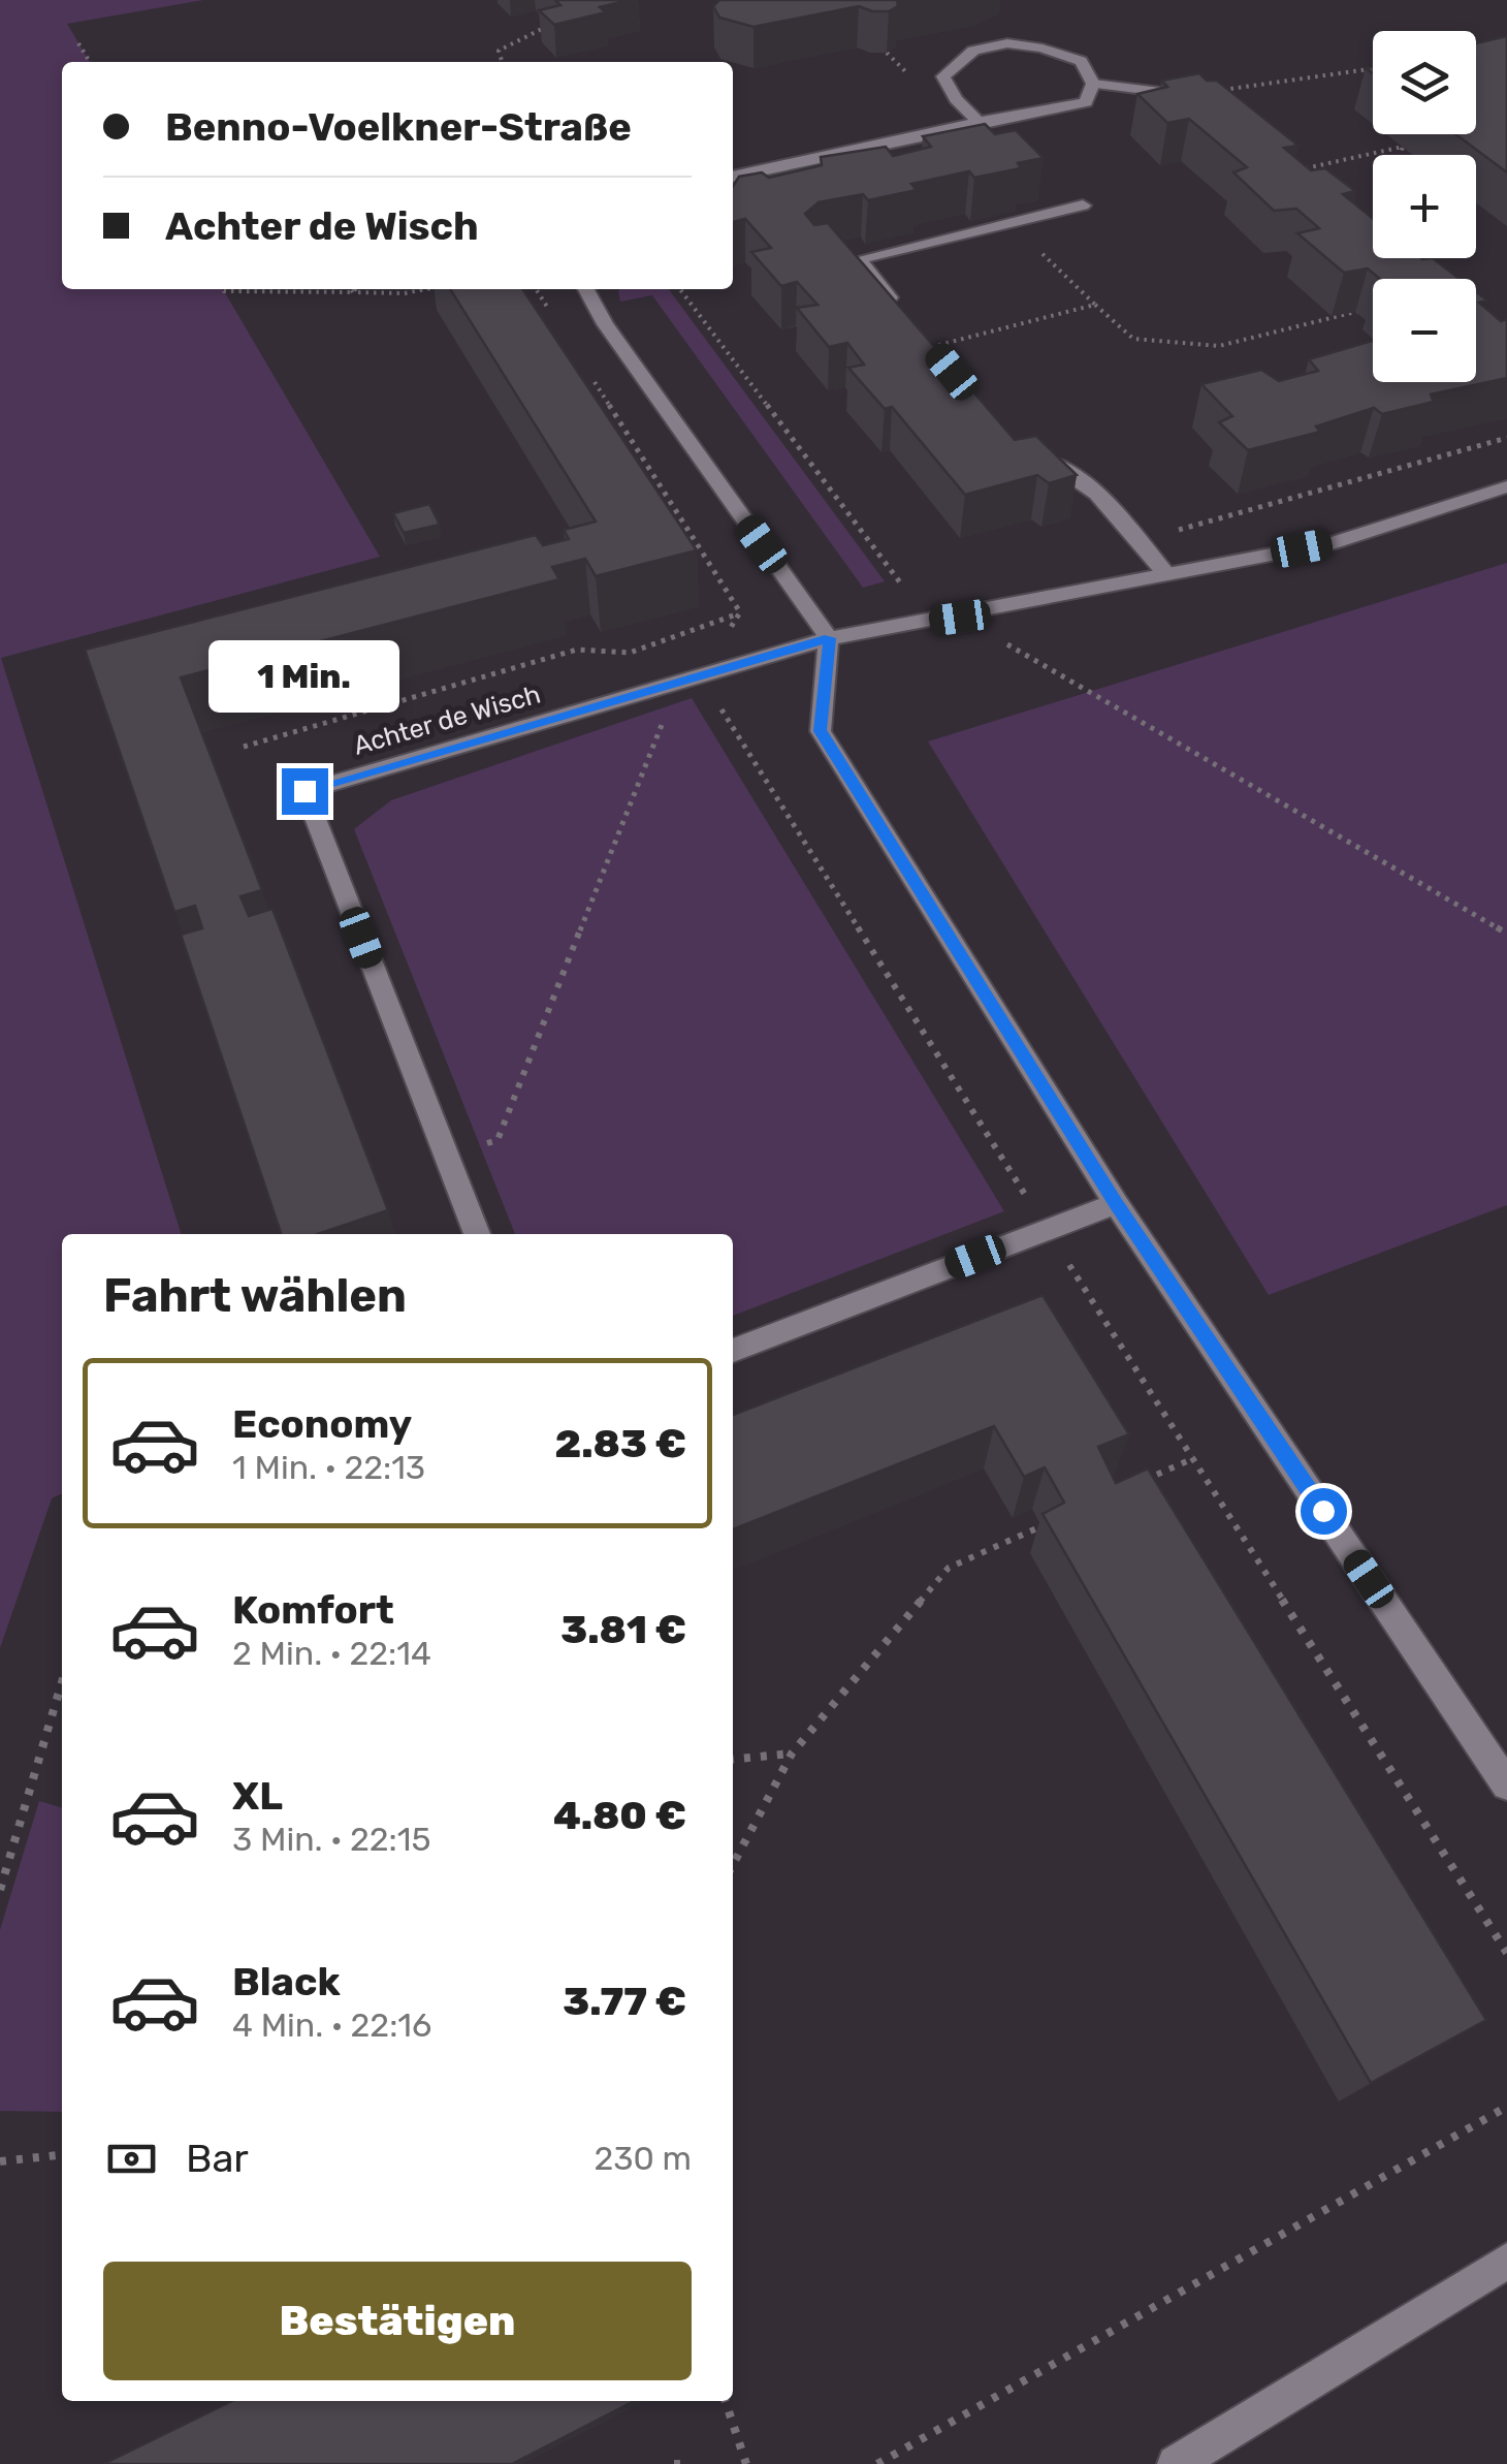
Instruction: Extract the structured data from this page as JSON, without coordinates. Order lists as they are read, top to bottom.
{
  "streets": {
    "street": ["Achter de Wisch"]
  },
  "page": {
    "map_buttons": ["+", "−"],
    "banner": ["Benno-Voelkner-Straße", "Achter de Wisch"],
    "bubble": "1 Min.",
    "heading": "Fahrt wählen",
    "list": [
      {
        "name": "Economy",
        "note": "1 Min. · 22:13",
        "value": "2.83 €"
      },
      {
        "name": "Komfort",
        "note": "2 Min. · 22:14",
        "value": "3.81 €"
      },
      {
        "name": "XL",
        "note": "3 Min. · 22:15",
        "value": "4.80 €"
      },
      {
        "name": "Black",
        "note": "4 Min. · 22:16",
        "value": "3.77 €"
      }
    ],
    "pay": ["Bar", "230 m"],
    "buttons": "Bestätigen"
  }
}
